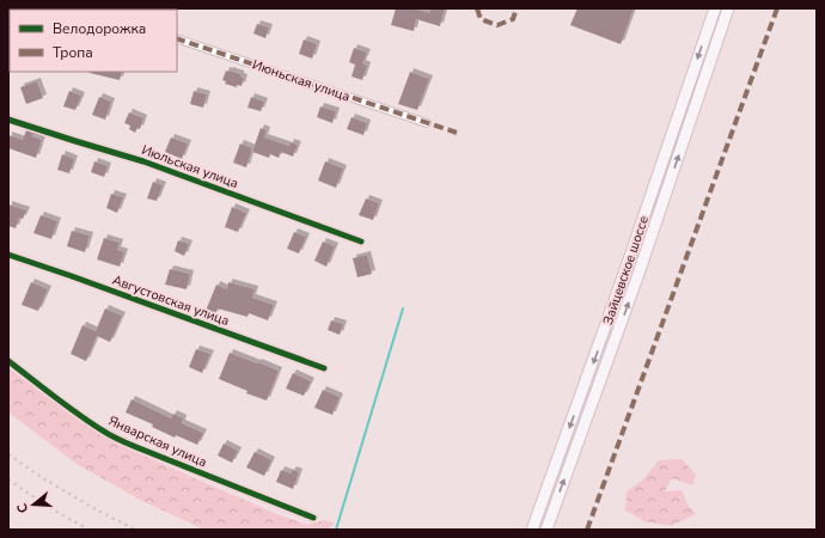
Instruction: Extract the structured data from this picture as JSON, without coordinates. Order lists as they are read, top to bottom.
{
  "streets": {
    "main road": ["Зайцевское шоссе"],
    "street": [
      "Июньская улица",
      "Июльская улица",
      "Августовская улица",
      "Январская улица"
    ]
  },
  "legend": ["Велодорожка", "Тропа"],
  "north": "left"
}
